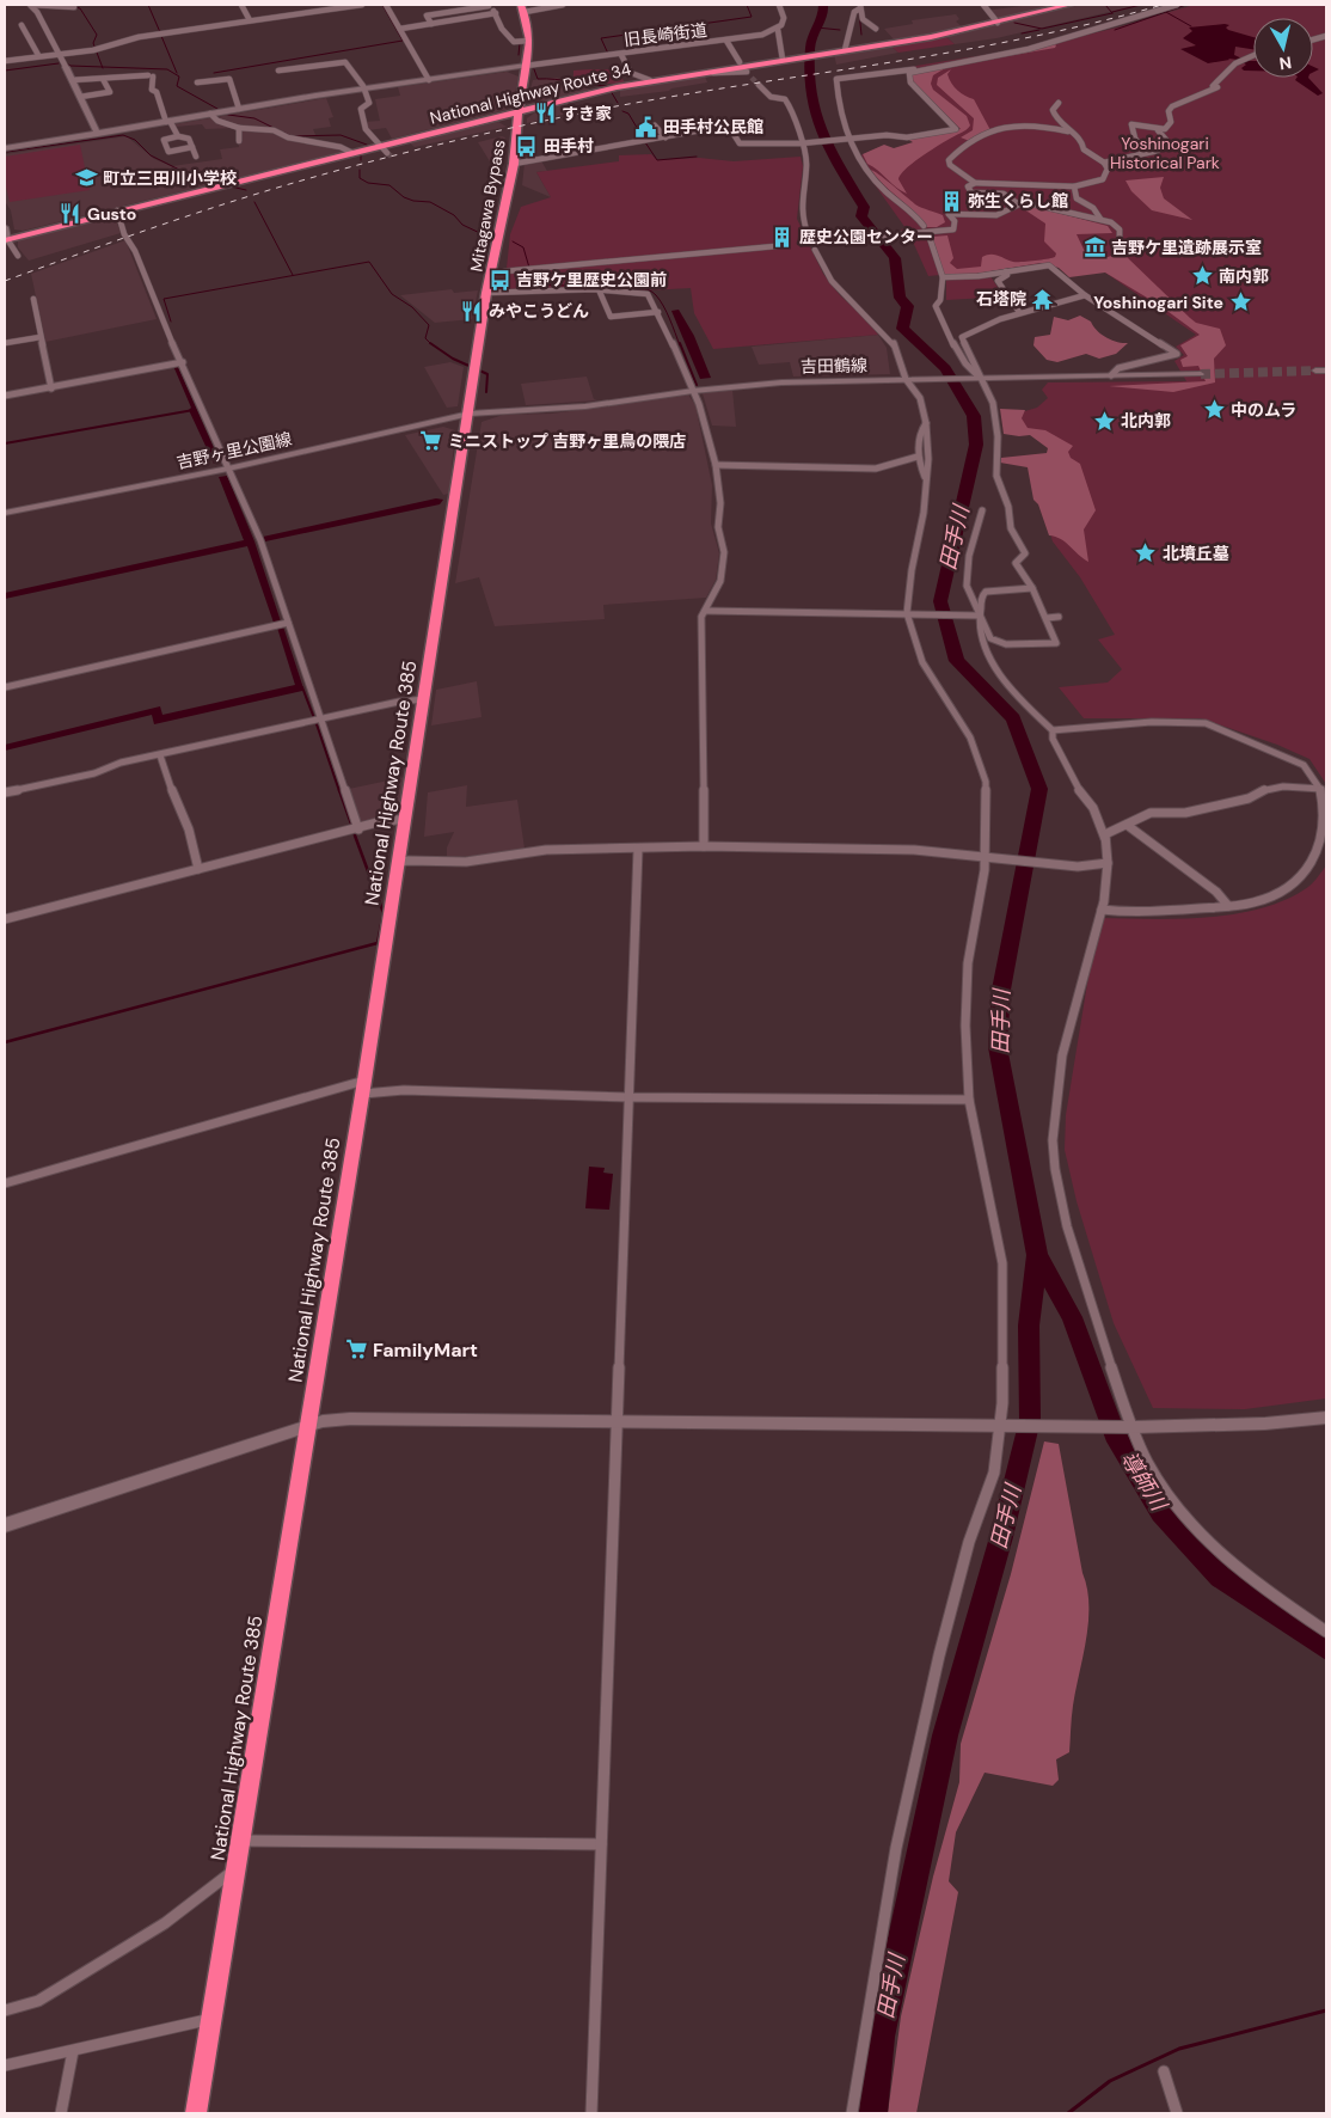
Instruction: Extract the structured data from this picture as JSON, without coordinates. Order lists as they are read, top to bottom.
{
  "streets": {
    "highway": ["National Highway Route 34", "Mitagawa Bypass", "National Highway Route 385"],
    "street": ["旧長崎街道", "吉田鶴線", "吉野ヶ里公園線"]
  },
  "crossings": [
    ["旧長崎街道", "Mitagawa Bypass"],
    ["National Highway Route 34", "Mitagawa Bypass"],
    ["Mitagawa Bypass", "吉田鶴線"],
    ["Mitagawa Bypass", "吉野ヶ里公園線"],
    ["Mitagawa Bypass", "National Highway Route 385"],
    ["吉田鶴線", "吉野ヶ里公園線"],
    ["吉田鶴線", "National Highway Route 385"],
    ["吉野ヶ里公園線", "National Highway Route 385"]
  ],
  "water": ["田手川", "導師川"],
  "parks": ["Yoshinogari Historical Park"],
  "places": {
    "restaurant": ["すき家", "Gusto", "みやこうどん"],
    "public building": ["田手村公民館"],
    "bus stop": ["田手村", "吉野ケ里歴史公園前"],
    "school or university": ["町立三田川小学校"],
    "building": ["弥生くらし館", "歴史公園センター"],
    "museum": ["吉野ケ里遺跡展示室"],
    "place": [
      "南内郭",
      "Yoshinogari Site",
      "中のムラ",
      "北内郭",
      "北墳丘墓"
    ],
    "temple": ["石塔院"],
    "supermarket": ["ミニストップ 吉野ヶ里鳥の隈店", "FamilyMart"]
  },
  "north": "bottom"
}
